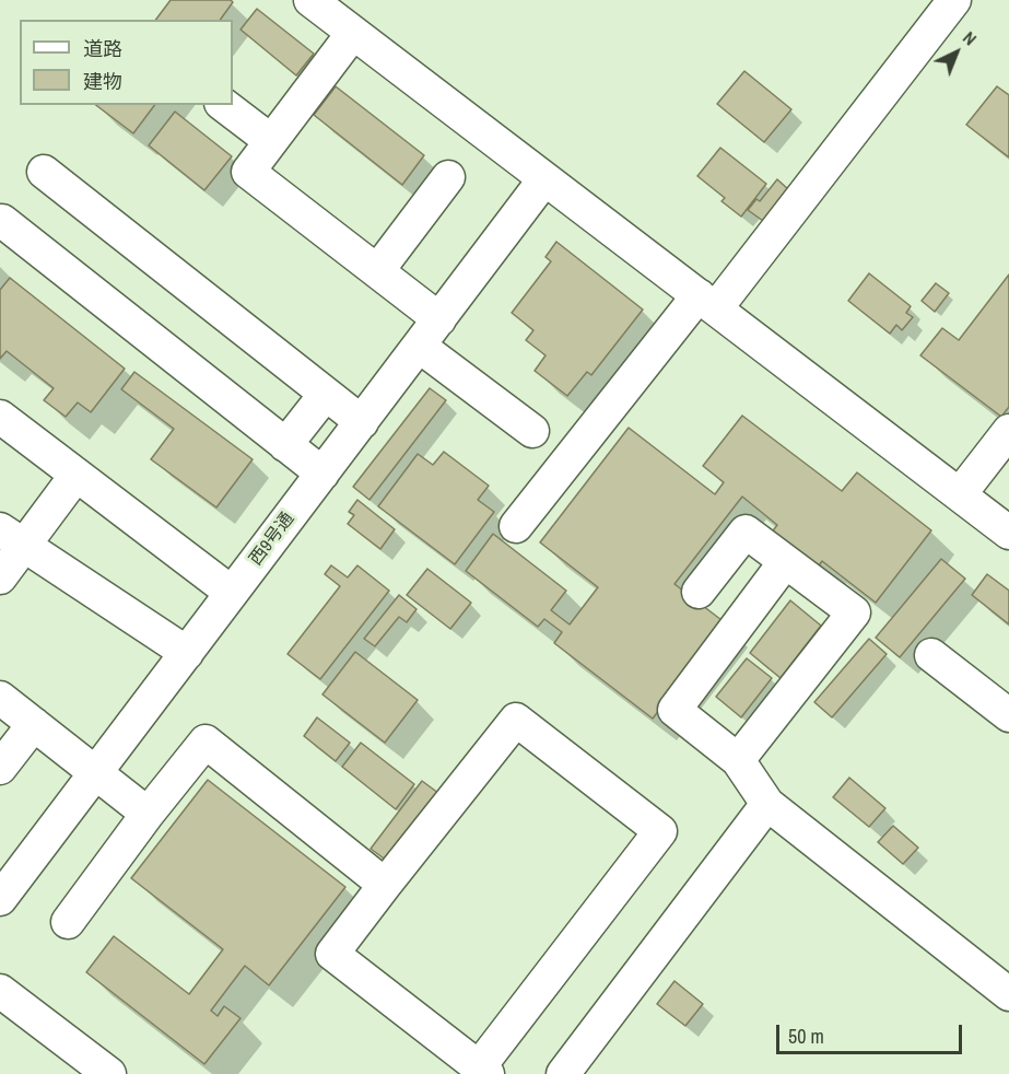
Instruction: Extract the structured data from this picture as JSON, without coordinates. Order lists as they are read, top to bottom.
{
  "streets": {
    "street": ["西9号通"]
  },
  "legend": ["道路", "建物"],
  "scale_bar": "50 m",
  "north": "top right"
}
